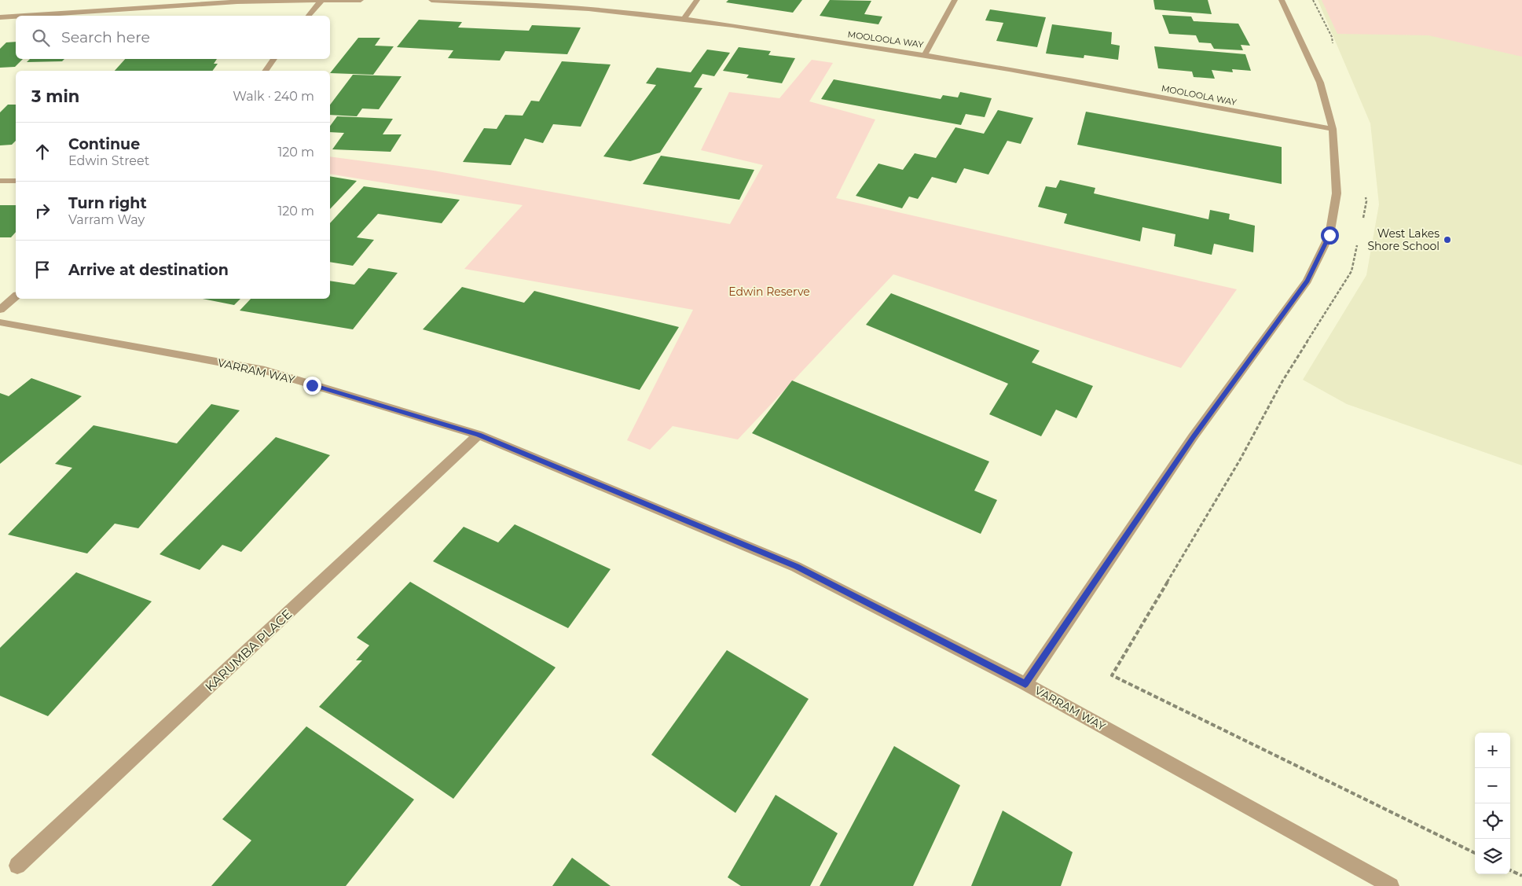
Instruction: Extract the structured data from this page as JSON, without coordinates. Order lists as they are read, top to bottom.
{
  "streets": {
    "street": ["MOOLOOLA WAY", "VARRAM WAY", "KARUMBA PLACE"]
  },
  "crossings": [
    ["VARRAM WAY", "KARUMBA PLACE"]
  ],
  "parks": ["Edwin Reserve"],
  "places": ["West Lakes Shore School"],
  "page": {
    "search": "Search here",
    "heading": ["3 min", "Walk · 240 m"],
    "list": [
      ["Continue", "Edwin Street", "120 m"],
      ["Turn right", "Varram Way", "120 m"],
      "Arrive at destination"
    ],
    "map_buttons": ["+", "−"]
  }
}
